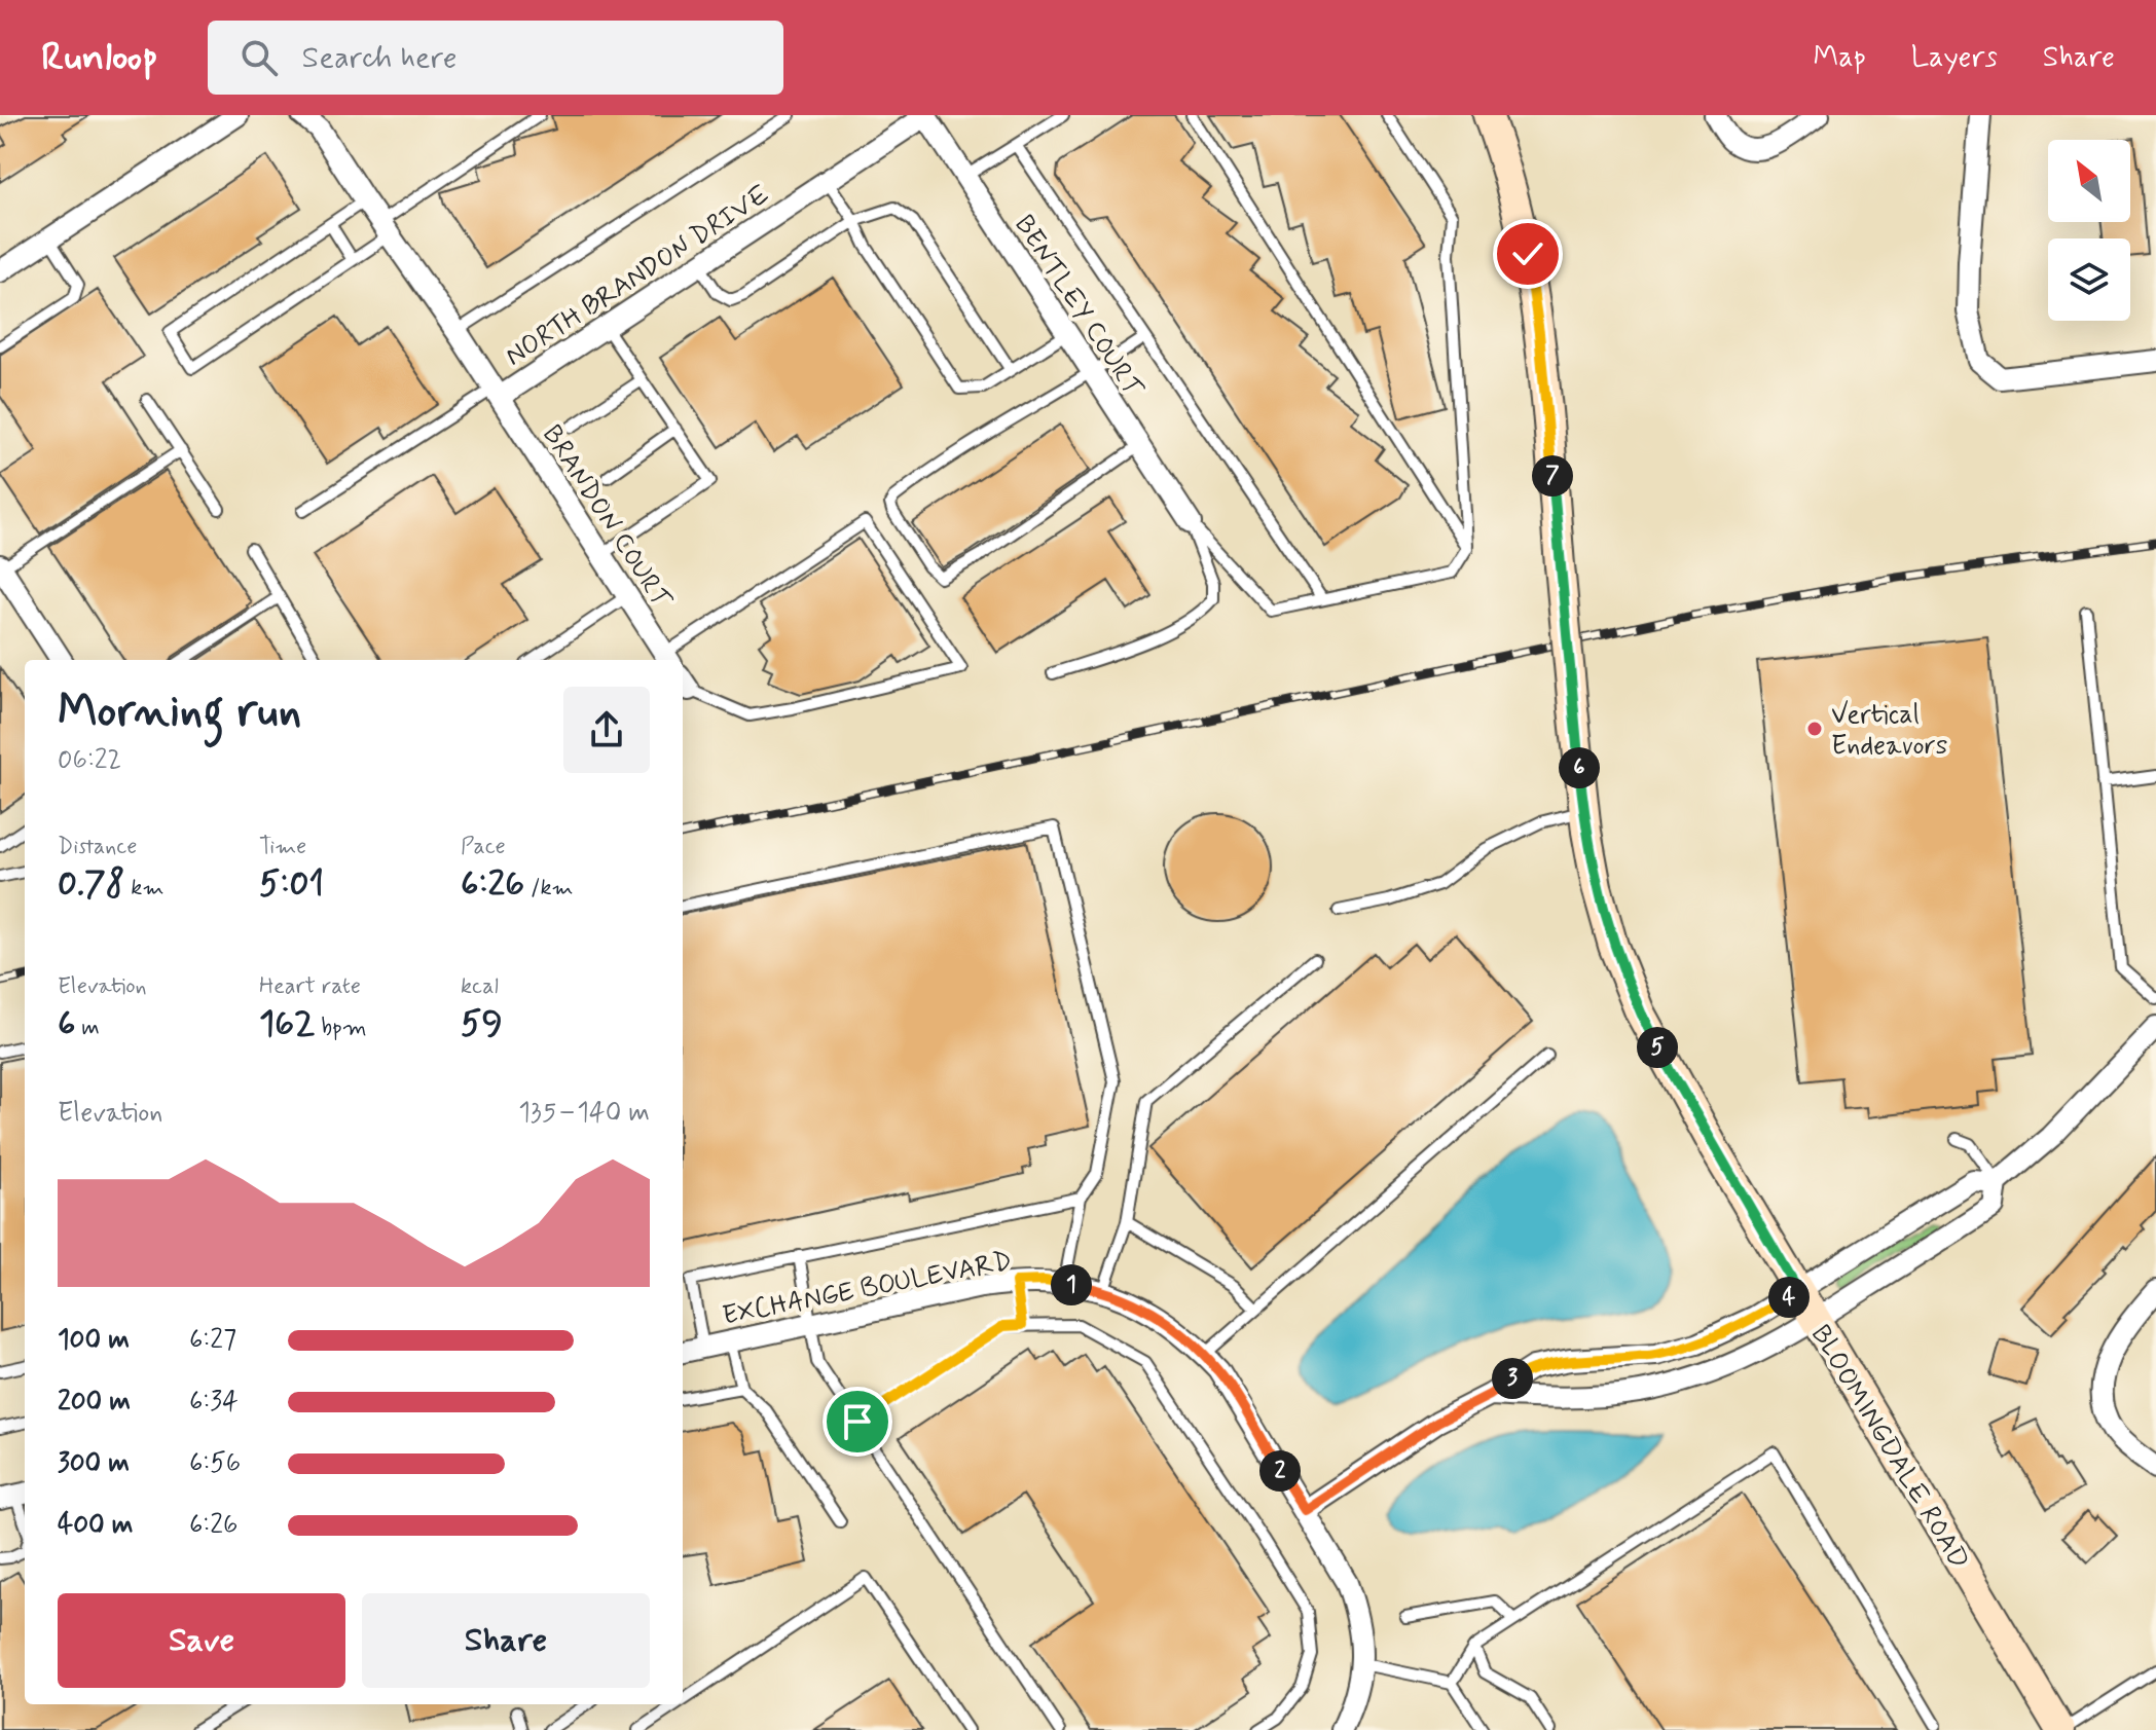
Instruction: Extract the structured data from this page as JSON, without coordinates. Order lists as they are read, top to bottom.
{
  "streets": {
    "main road": ["BLOOMINGDALE ROAD"],
    "street": [
      "NORTH BRANDON DRIVE",
      "BENTLEY COURT",
      "BRANDON COURT",
      "EXCHANGE BOULEVARD"
    ]
  },
  "crossings": [
    ["NORTH BRANDON DRIVE", "BENTLEY COURT"],
    ["NORTH BRANDON DRIVE", "BRANDON COURT"]
  ],
  "places": ["Vertical Endeavors"],
  "north": "top left",
  "page": {
    "header": "Runloop",
    "search": "Search here",
    "nav": ["Map", "Layers", "Share"],
    "pins": [
      "7",
      "6",
      "5",
      "1",
      "4",
      "3",
      "2"
    ],
    "heading": ["Morning run", "06:22"],
    "stats": [
      ["Distance", "0.78 km"],
      ["Time", "5:01"],
      ["Pace", "6:26 /km"],
      ["Elevation", "6 m"],
      ["Heart rate", "162 bpm"],
      ["kcal", "59"]
    ],
    "chart": ["Elevation", "135–140 m"],
    "list": [
      {
        "name": "100 m",
        "note": "6:27"
      },
      {
        "name": "200 m",
        "note": "6:34"
      },
      {
        "name": "300 m",
        "note": "6:56"
      },
      {
        "name": "400 m",
        "note": "6:26"
      }
    ],
    "buttons": ["Save", "Share"]
  }
}
